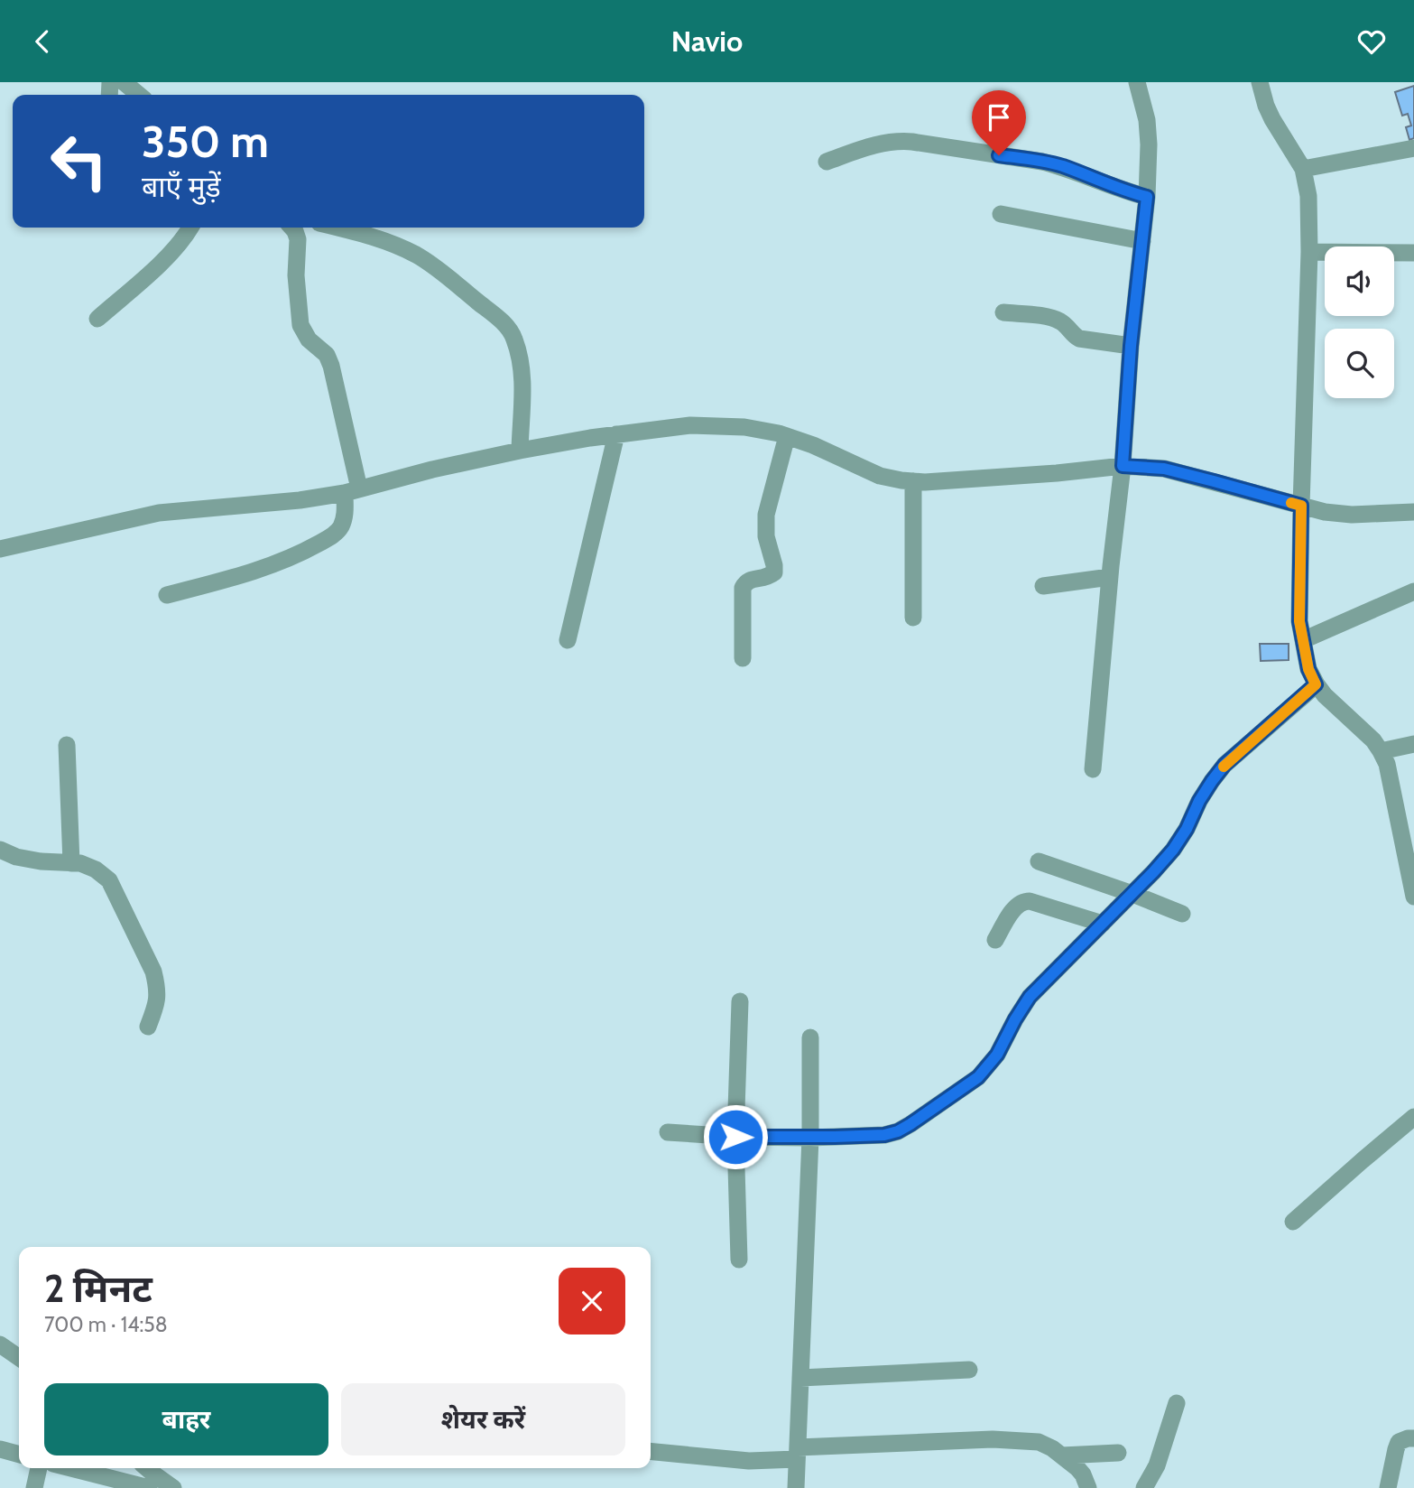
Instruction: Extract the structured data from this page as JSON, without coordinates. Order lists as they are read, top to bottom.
{
  "page": {
    "header": "Navio",
    "turn": ["350 m", "बाएँ मुड़ें"],
    "heading": ["2 मिनट", "700 m · 14:58"],
    "buttons": ["बाहर", "शेयर करें"]
  }
}
